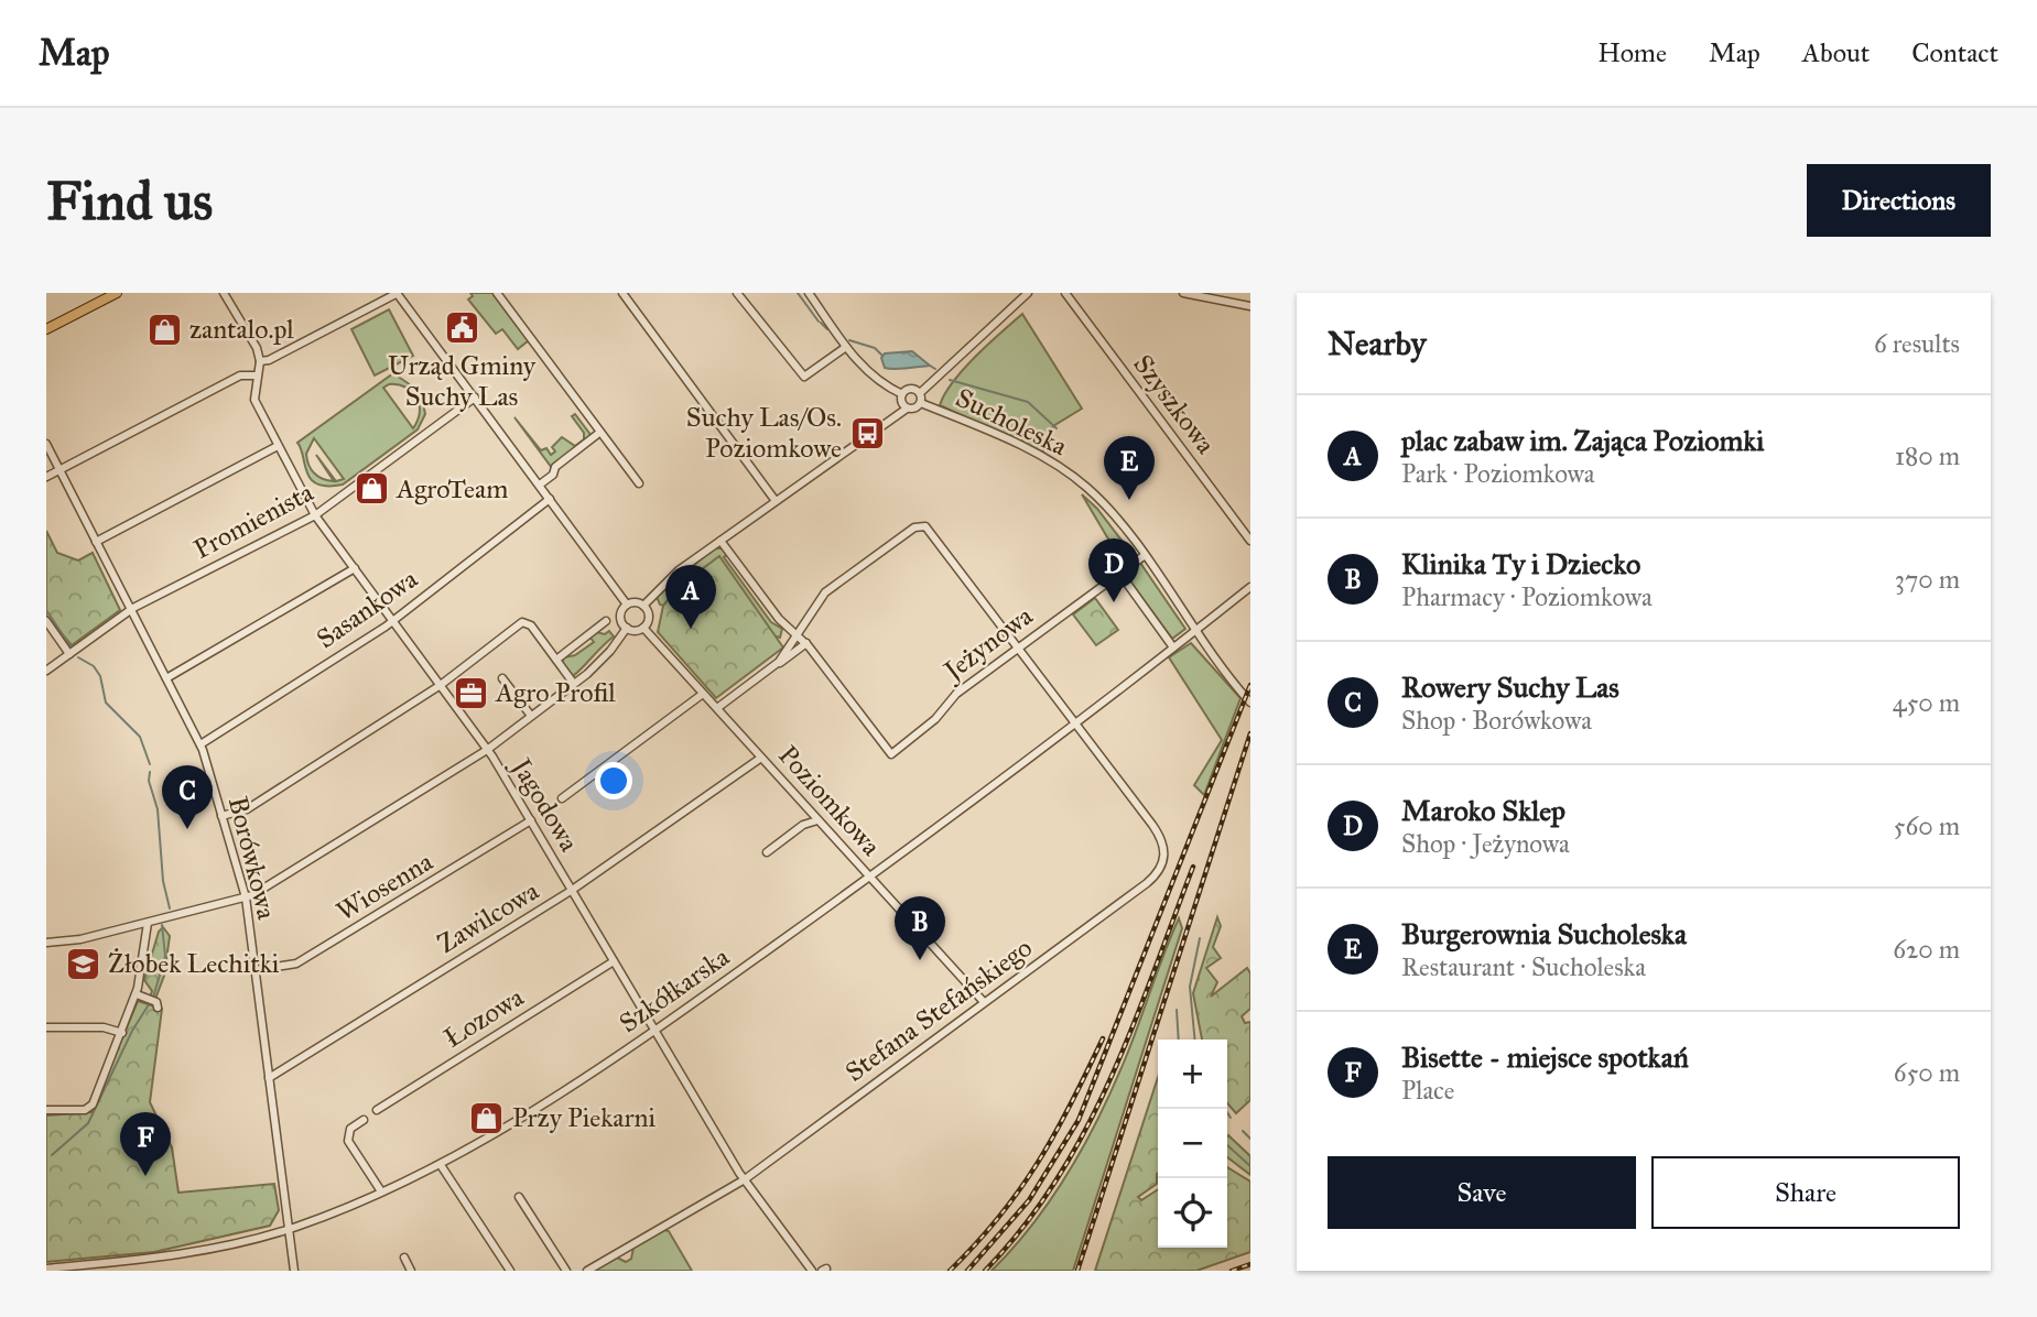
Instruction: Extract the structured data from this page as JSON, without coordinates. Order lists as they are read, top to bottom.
{
  "streets": {
    "street": [
      "Szyszkowa",
      "Sucholeska",
      "Promienista",
      "Sasankowa",
      "Jeżynowa",
      "Poziomkowa",
      "Jagodowa",
      "Borówkowa",
      "Wiosenna",
      "Zawilcowa",
      "Szkółkarska",
      "Stefana Stefańskiego",
      "Łozowa"
    ]
  },
  "crossings": [
    ["Sucholeska", "Jeżynowa"],
    ["Sucholeska", "Szkółkarska"],
    ["Promienista", "Jagodowa"],
    ["Promienista", "Borówkowa"],
    ["Sasankowa", "Jagodowa"],
    ["Sasankowa", "Borówkowa"],
    ["Jeżynowa", "Stefana Stefańskiego"],
    ["Poziomkowa", "Zawilcowa"],
    ["Poziomkowa", "Szkółkarska"],
    ["Poziomkowa", "Stefana Stefańskiego"],
    ["Jagodowa", "Wiosenna"],
    ["Jagodowa", "Zawilcowa"],
    ["Jagodowa", "Szkółkarska"],
    ["Jagodowa", "Stefana Stefańskiego"],
    ["Jagodowa", "Łozowa"],
    ["Borówkowa", "Wiosenna"],
    ["Borówkowa", "Zawilcowa"],
    ["Borówkowa", "Szkółkarska"],
    ["Szkółkarska", "Stefana Stefańskiego"]
  ],
  "places": {
    "public building": ["Urząd Gminy Suchy Las"],
    "shop": ["zantalo.pl", "AgroTeam", "Przy Piekarni"],
    "bus stop": ["Suchy Las/Os. Poziomkowe"],
    "office": ["Agro Profil"],
    "school or university": ["Żłobek Lechitki"]
  },
  "page": {
    "header": "Map",
    "nav": [
      "Home",
      "Map",
      "About",
      "Contact"
    ],
    "buttons": [
      "Directions",
      ["Save", "Share"]
    ],
    "title": "Find us",
    "heading": ["Nearby", "6 results"],
    "list": [
      {
        "mark": "A",
        "name": "plac zabaw im. Zająca Poziomki",
        "note": "Park · Poziomkowa",
        "value": "180 m"
      },
      {
        "mark": "B",
        "name": "Klinika Ty i Dziecko",
        "note": "Pharmacy · Poziomkowa",
        "value": "370 m"
      },
      {
        "mark": "C",
        "name": "Rowery Suchy Las",
        "note": "Shop · Borówkowa",
        "value": "450 m"
      },
      {
        "mark": "D",
        "name": "Maroko Sklep",
        "note": "Shop · Jeżynowa",
        "value": "560 m"
      },
      {
        "mark": "E",
        "name": "Burgerownia Sucholeska",
        "note": "Restaurant · Sucholeska",
        "value": "620 m"
      },
      {
        "mark": "F",
        "name": "Bisette - miejsce spotkań",
        "note": "Place",
        "value": "650 m"
      }
    ],
    "pins": [
      "E",
      "D",
      "A",
      "C",
      "B",
      "F"
    ],
    "map_buttons": ["+", "−"]
  }
}
